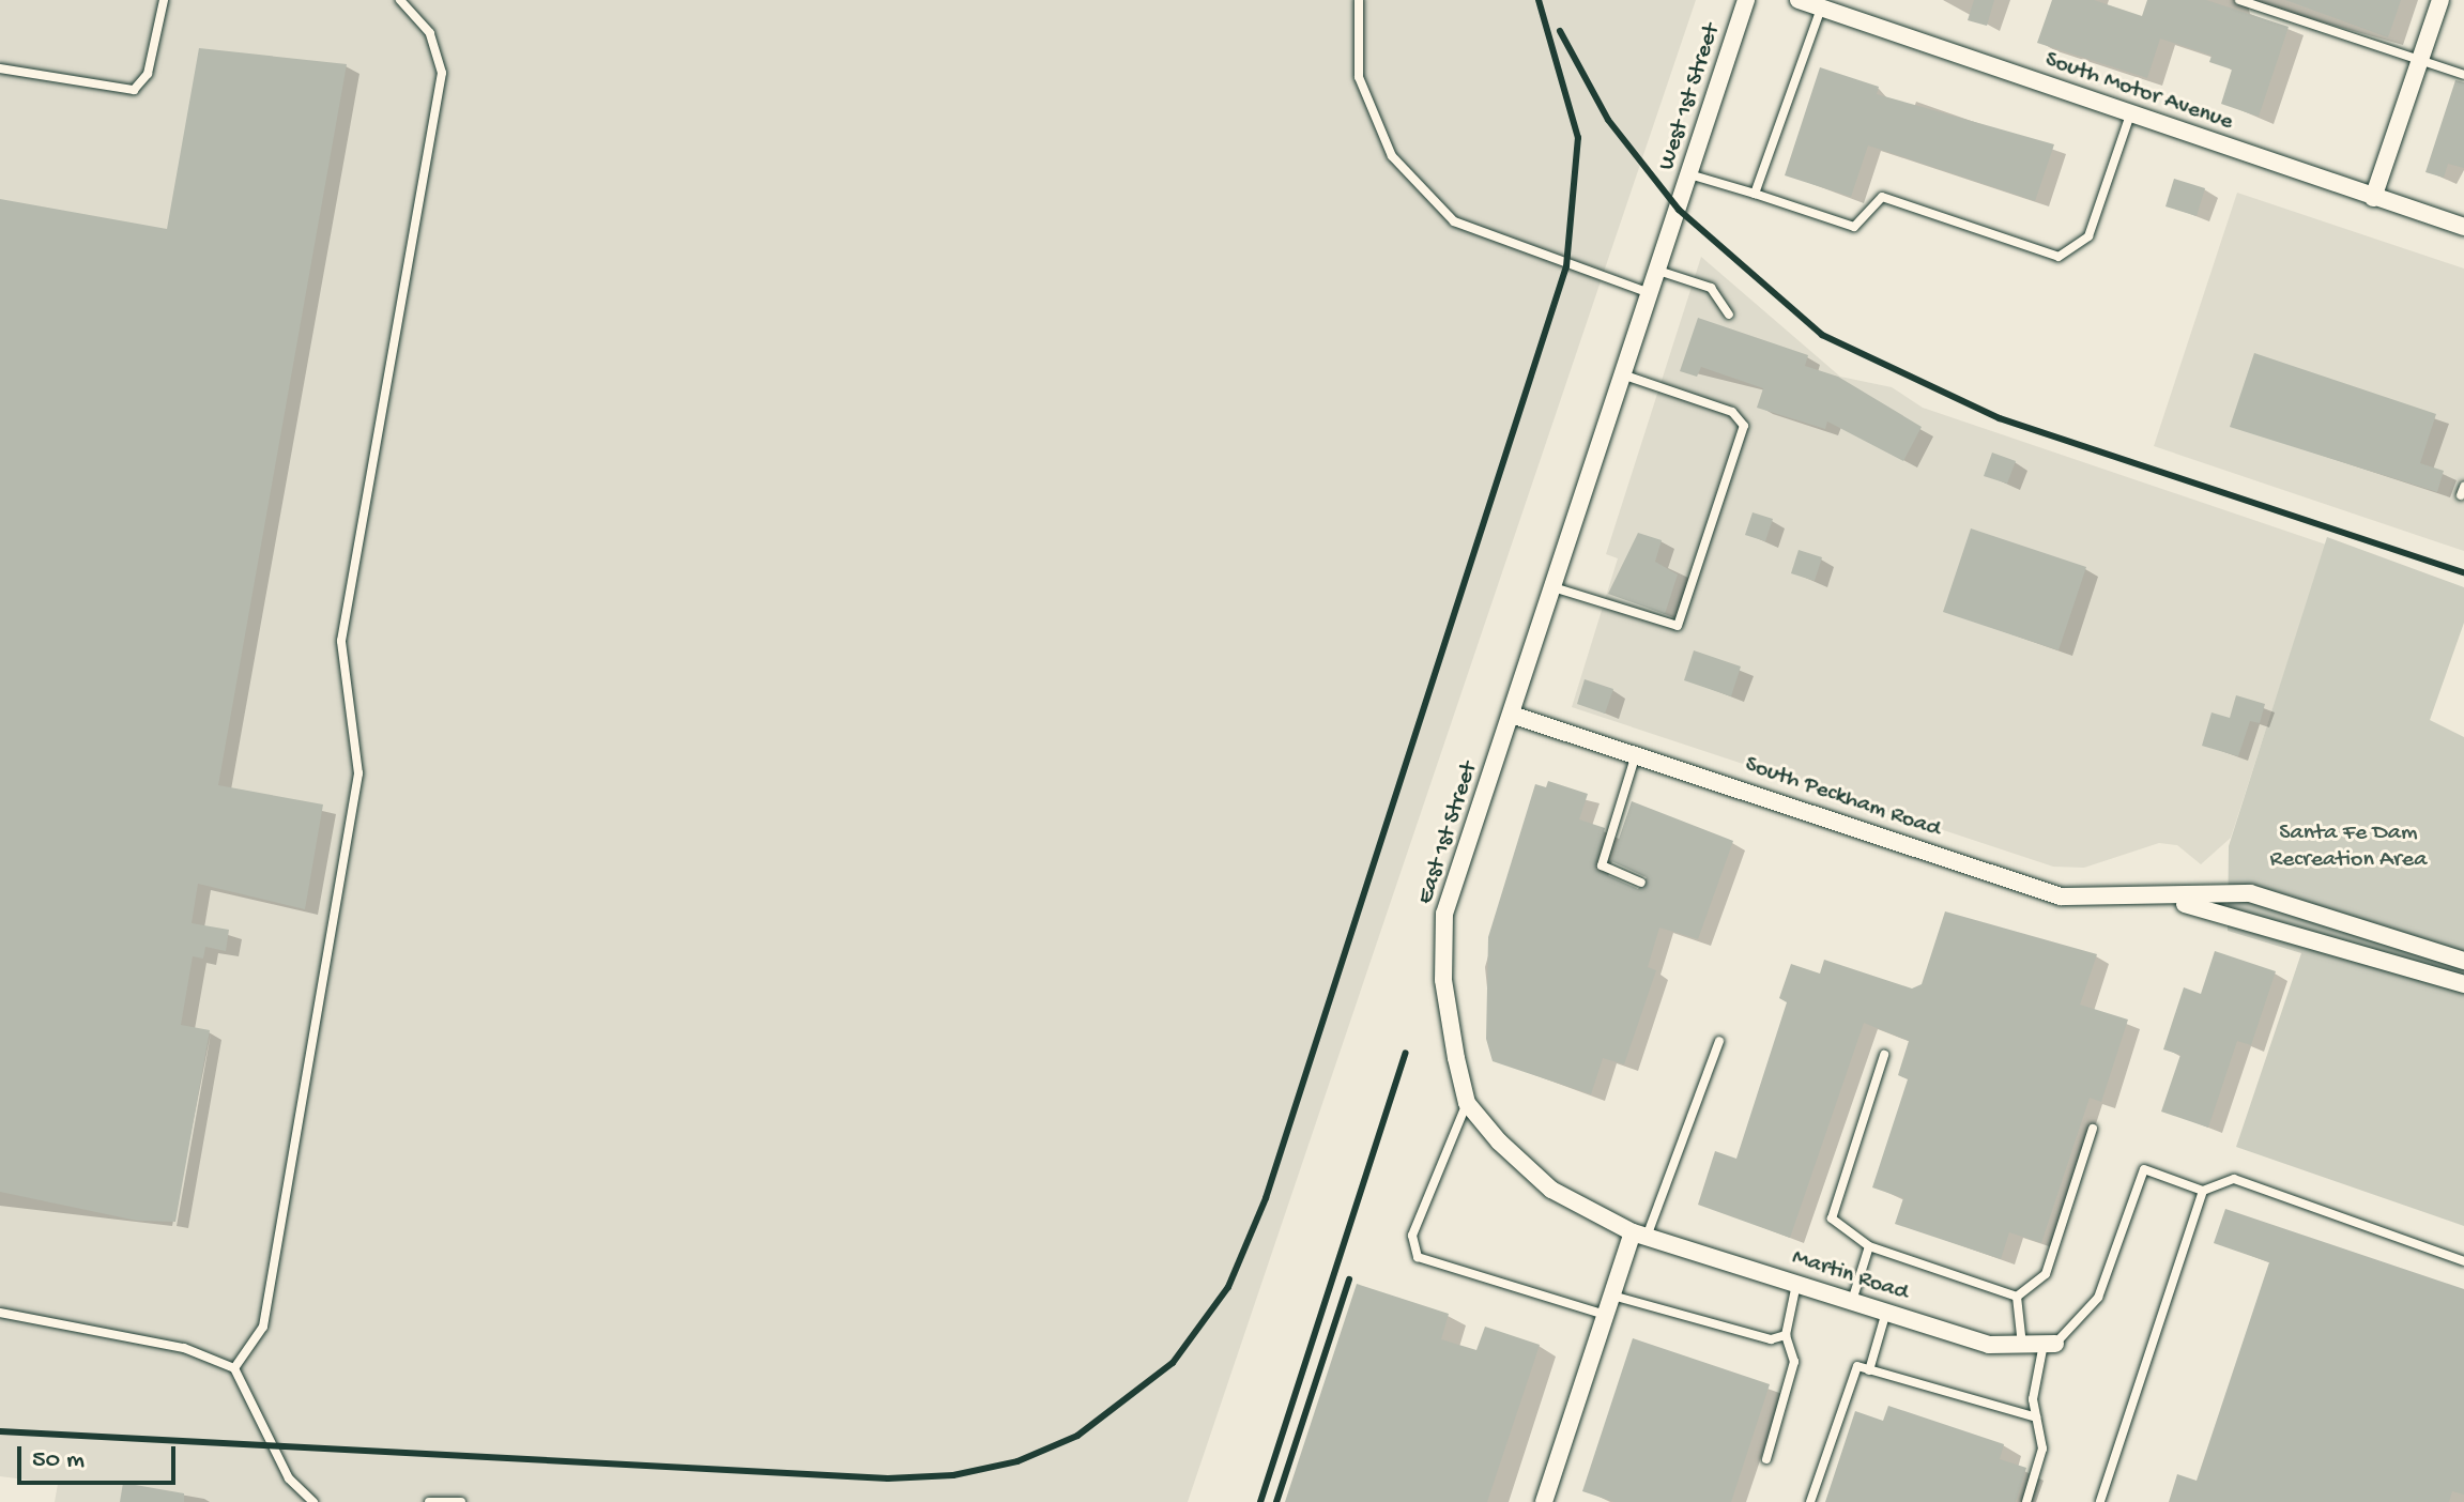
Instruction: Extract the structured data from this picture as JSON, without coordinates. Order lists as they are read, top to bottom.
{
  "streets": {
    "street": [
      "South Motor Avenue",
      "West 1st Street",
      "South Peckham Road",
      "East 1st Street",
      "Martin Road"
    ]
  },
  "crossings": [
    ["West 1st Street", "East 1st Street"],
    ["South Peckham Road", "East 1st Street"]
  ],
  "parks": ["Santa Fe Dam Recreation Area"],
  "scale_bar": "50 m"
}
